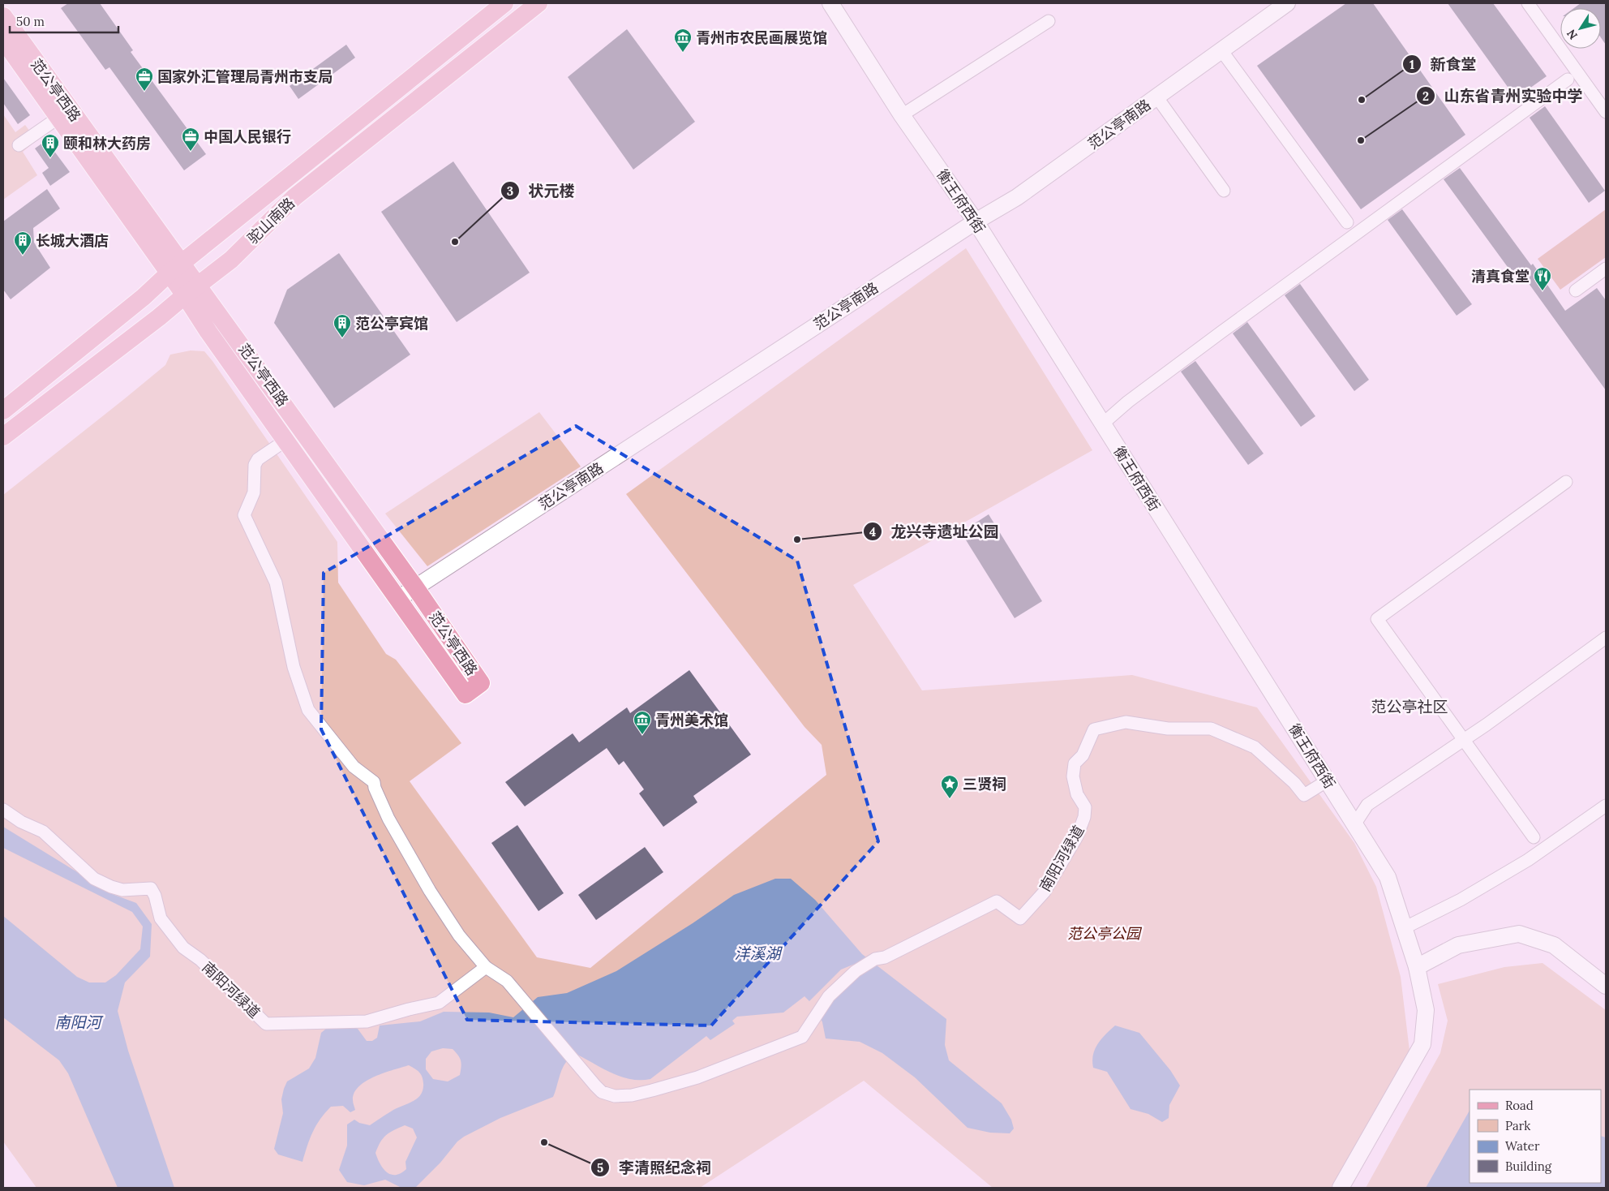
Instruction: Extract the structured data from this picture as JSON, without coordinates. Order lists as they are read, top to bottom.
{
  "streets": {
    "main road": ["范公亭西路", "驼山南路"],
    "street": ["范公亭南路", "衡王府西街", "南阳河绿道"]
  },
  "crossings": [
    ["范公亭西路", "范公亭南路"],
    ["范公亭西路", "驼山南路"],
    ["范公亭南路", "衡王府西街"],
    ["衡王府西街", "南阳河绿道"]
  ],
  "districts": ["范公亭社区"],
  "water": ["洋溪湖", "南阳河"],
  "parks": ["范公亭公园"],
  "places": {
    "museum": ["青州市农民画展览馆", "青州美术馆"],
    "office": ["国家外汇管理局青州市支局", "中国人民银行"],
    "other": [
      "新食堂",
      "山东省青州实验中学",
      "状元楼",
      "龙兴寺遗址公园",
      "李清照纪念祠"
    ],
    "building": ["颐和林大药房", "长城大酒店", "范公亭宾馆"],
    "restaurant": ["清真食堂"],
    "place": ["三贤祠"]
  },
  "legend": [
    "Road",
    "Park",
    "Water",
    "Building"
  ],
  "scale_bar": "50 m",
  "north": "bottom left"
}
